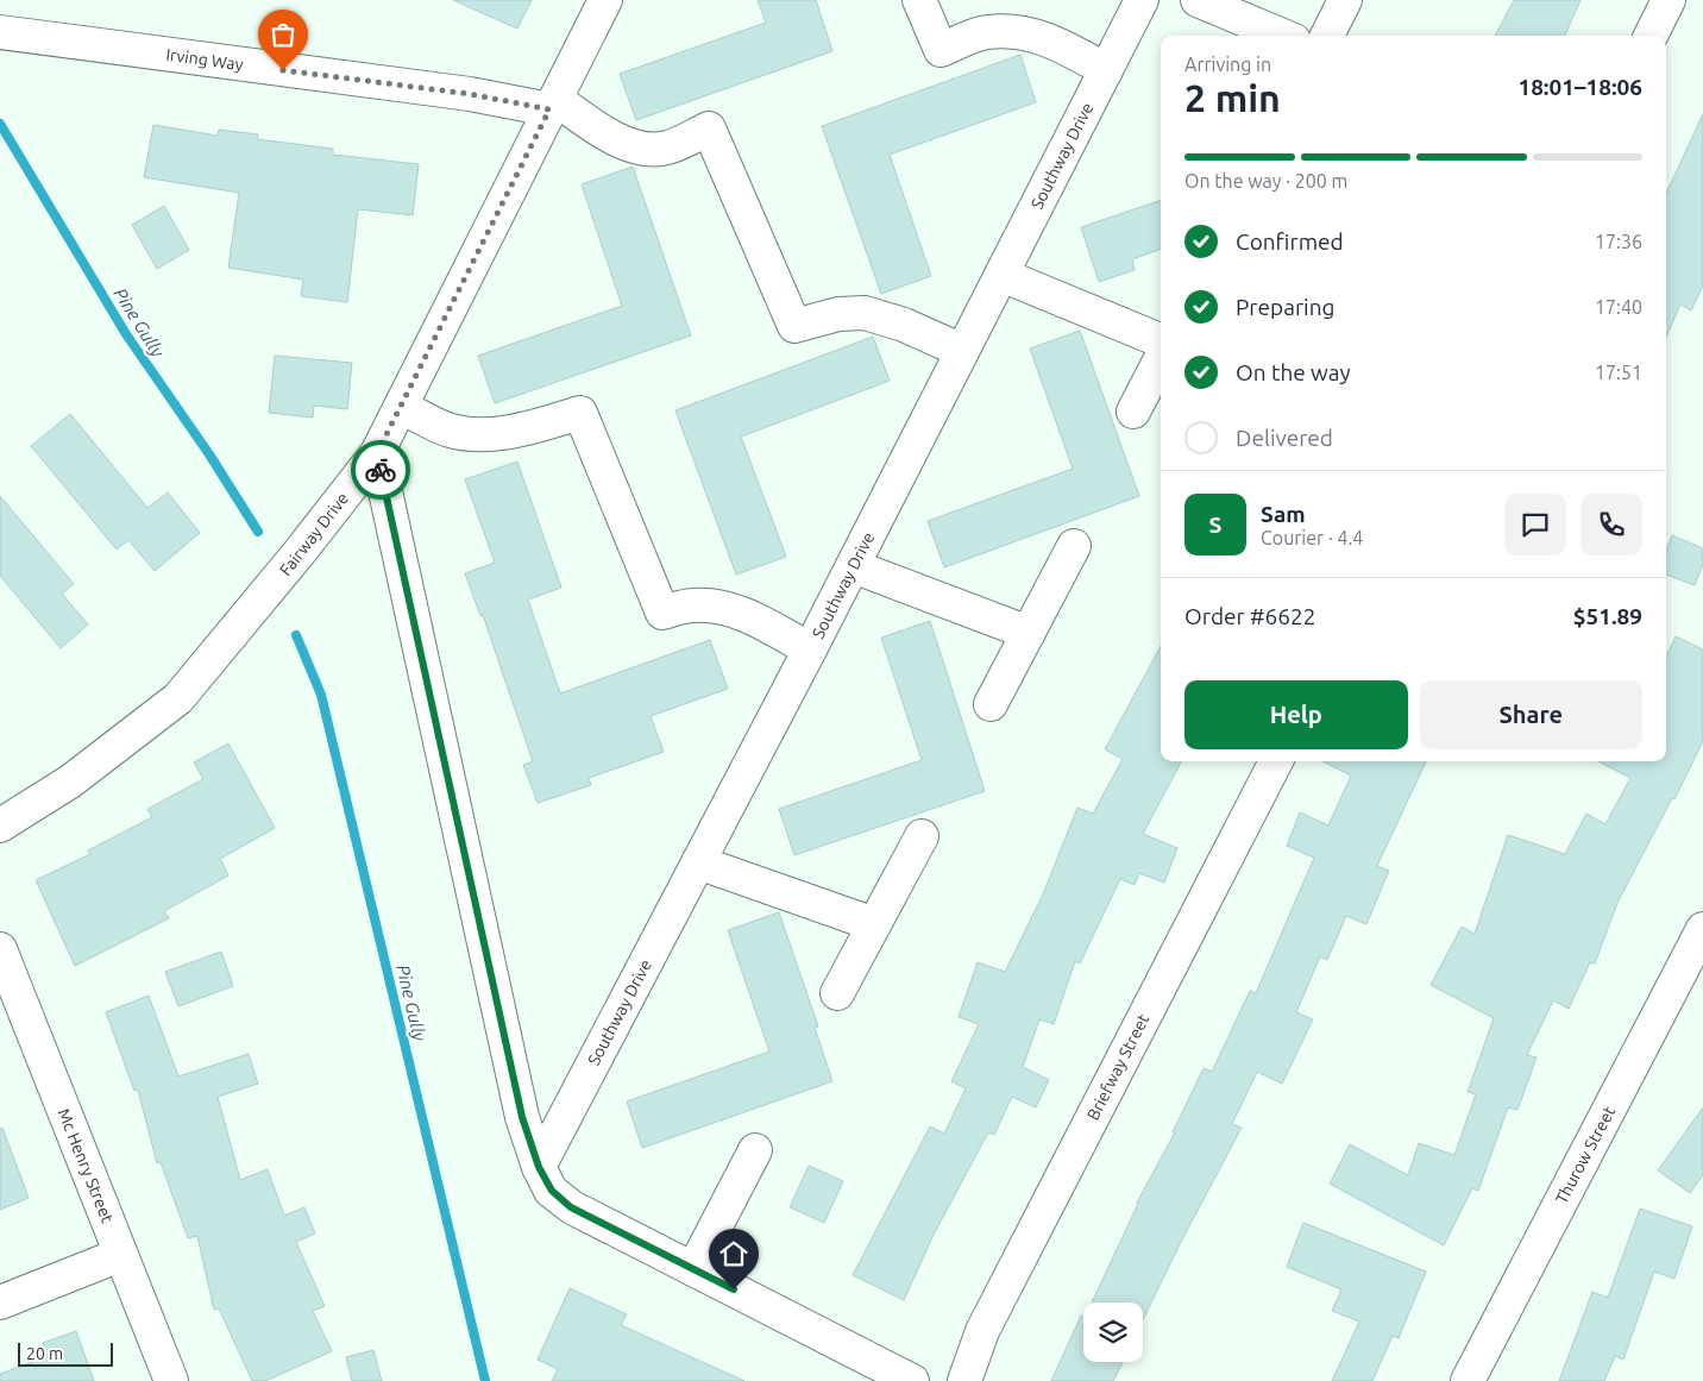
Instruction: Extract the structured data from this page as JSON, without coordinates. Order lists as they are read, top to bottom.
{
  "streets": {
    "street": [
      "Irving Way",
      "Southway Drive",
      "Fairway Drive",
      "Briefway Street",
      "Thurow Street",
      "Mc Henry Street"
    ]
  },
  "crossings": [
    ["Irving Way", "Fairway Drive"]
  ],
  "water": ["Pine Gully"],
  "scale_bar": "20 m",
  "page": {
    "heading": ["2 min", "Arriving in", "18:01–18:06"],
    "panel": [
      "Sam",
      "Courier · 4.4",
      "Order #6622",
      "$51.89"
    ],
    "bar": "On the way · 200 m",
    "list": [
      ["Confirmed", "17:36"],
      ["Preparing", "17:40"],
      ["On the way", "17:51"],
      "Delivered"
    ],
    "round": "S",
    "buttons": ["Help", "Share"],
    "scale": "20 m"
  }
}
